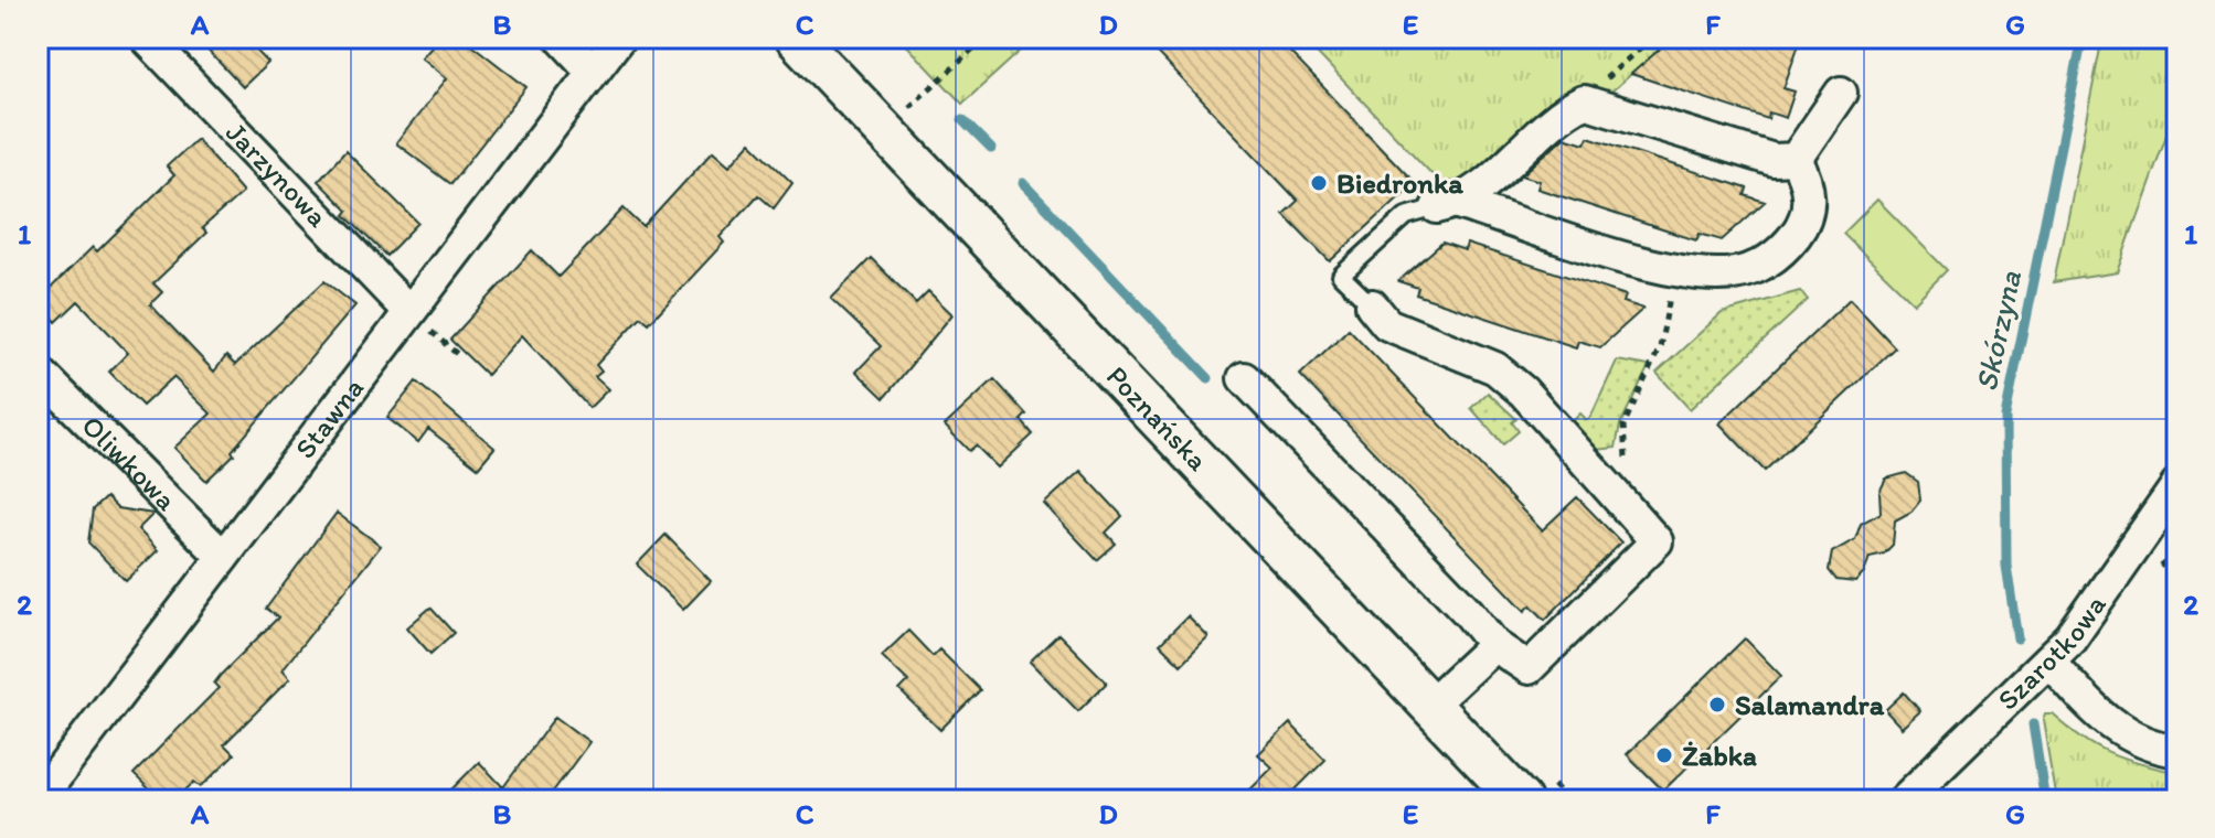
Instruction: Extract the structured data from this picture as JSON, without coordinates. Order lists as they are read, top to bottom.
{
  "streets": {
    "street": [
      "Jarzynowa",
      "Stawna",
      "Poznańska",
      "Oliwkowa",
      "Szarotkowa"
    ]
  },
  "crossings": [
    ["Jarzynowa", "Stawna"],
    ["Stawna", "Oliwkowa"]
  ],
  "water": ["Skórzyna"],
  "places": ["Biedronka", "Salamandra", "Żabka"],
  "grid": {
    "columns": [
      "A",
      "B",
      "C",
      "D",
      "E",
      "F",
      "G"
    ],
    "rows": ["1", "2"]
  }
}
